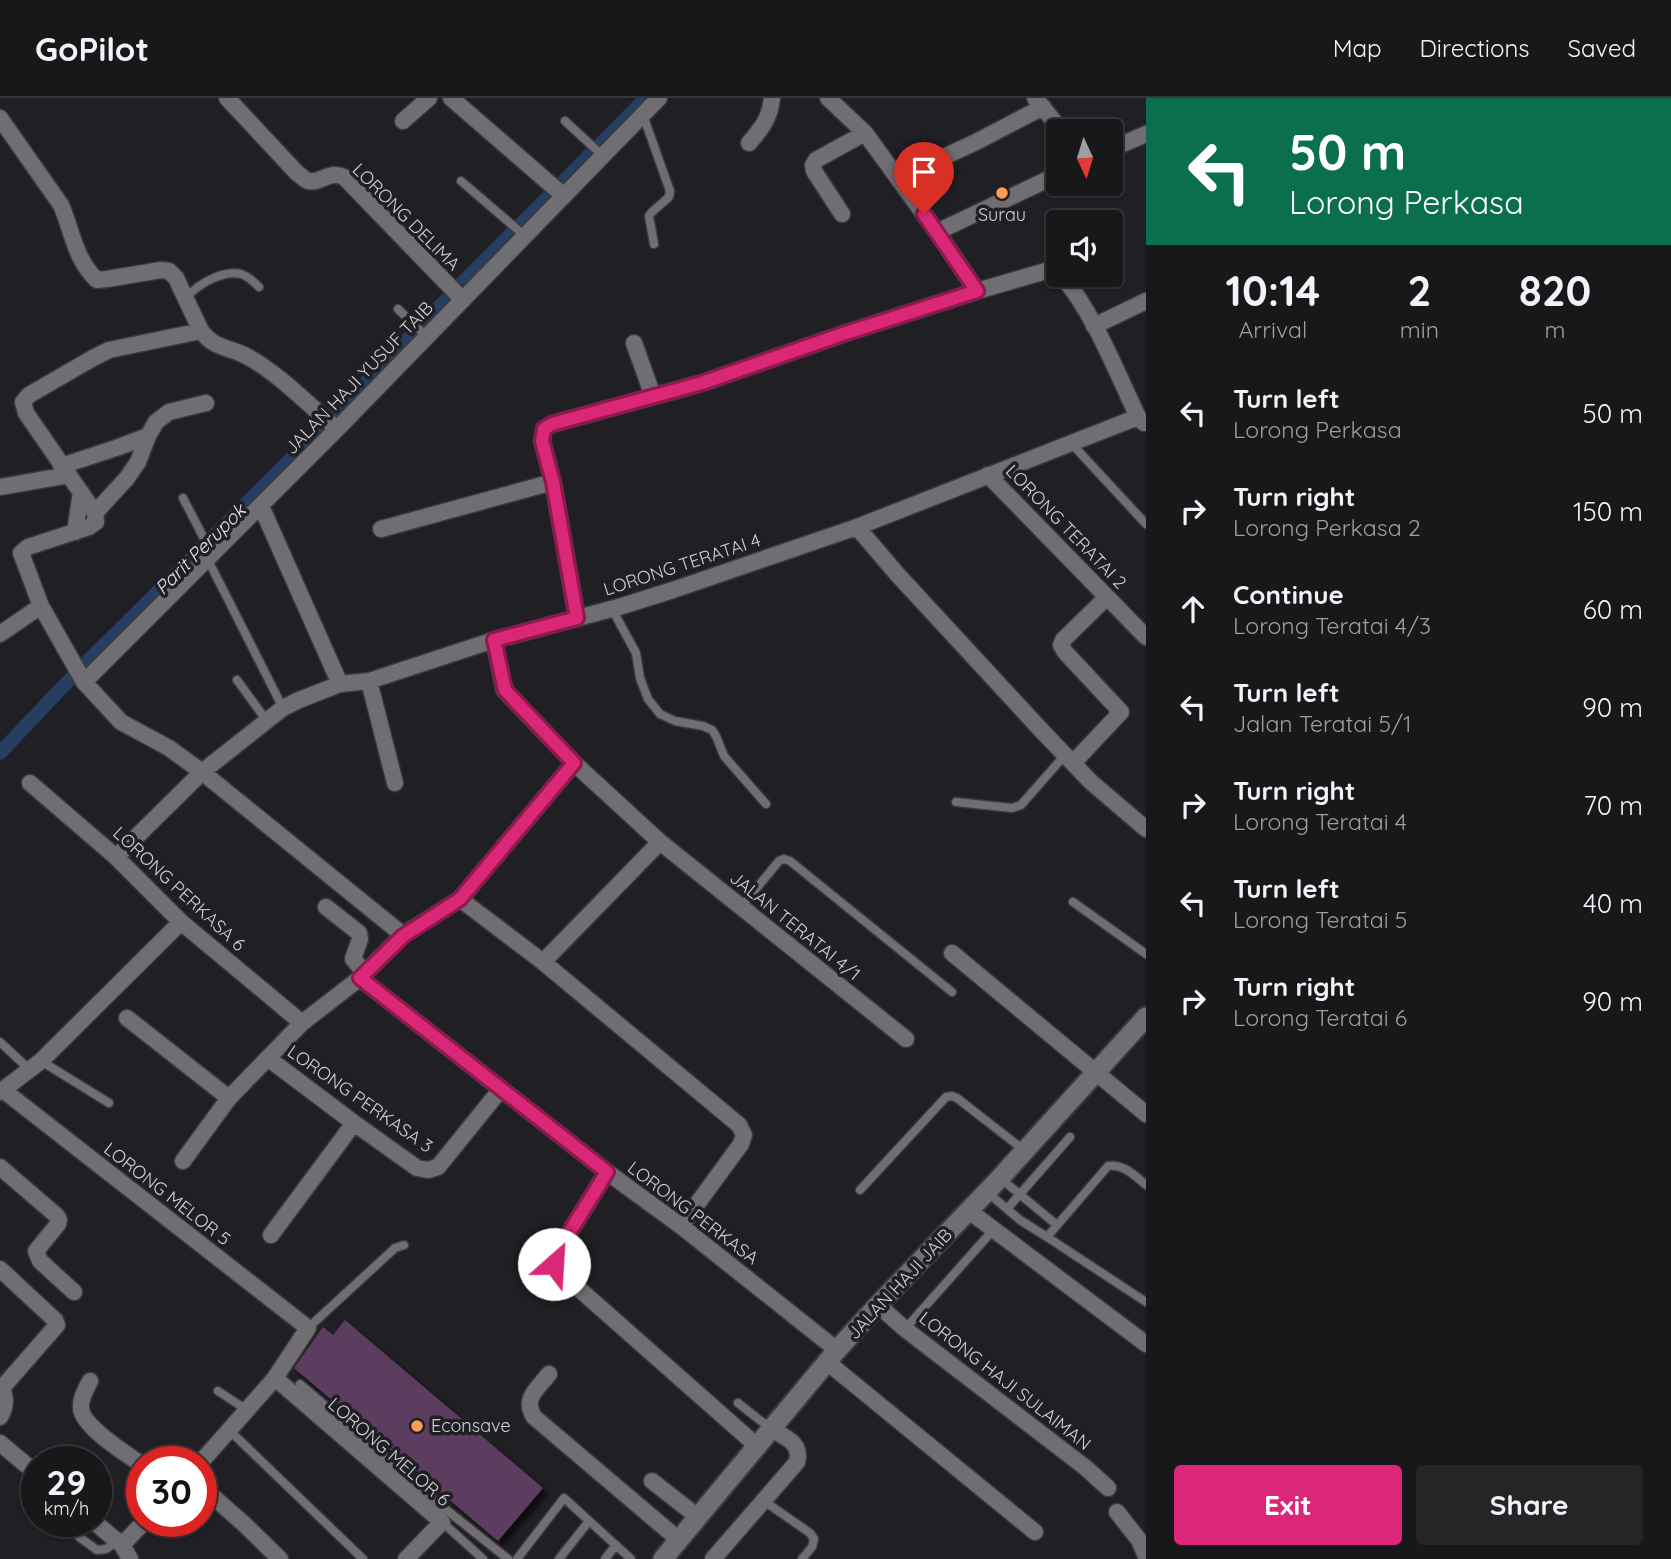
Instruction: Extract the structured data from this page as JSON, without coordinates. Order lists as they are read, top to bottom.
{
  "streets": {
    "street": [
      "LORONG DELIMA",
      "JALAN HAJI YUSUF TAIB",
      "LORONG TERATAI 2",
      "LORONG TERATAI 4",
      "LORONG PERKASA 6",
      "JALAN TERATAI 4/1",
      "LORONG PERKASA 3",
      "LORONG MELOR 5",
      "LORONG PERKASA",
      "JALAN HAJI JAIB",
      "LORONG HAJI SULAIMAN",
      "LORONG MELOR 6"
    ]
  },
  "crossings": [
    ["LORONG DELIMA", "JALAN HAJI YUSUF TAIB"],
    ["LORONG TERATAI 2", "LORONG TERATAI 4"],
    ["LORONG TERATAI 4", "LORONG PERKASA 6"],
    ["LORONG TERATAI 4", "JALAN TERATAI 4/1"],
    ["LORONG PERKASA 3", "LORONG PERKASA"],
    ["LORONG PERKASA", "JALAN HAJI JAIB"],
    ["JALAN HAJI JAIB", "LORONG HAJI SULAIMAN"]
  ],
  "water": ["Parit Perupok"],
  "places": ["Surau", "Econsave"],
  "north": "bottom",
  "page": {
    "header": "GoPilot",
    "nav": ["Map", "Directions", "Saved"],
    "turn": ["50 m", "Lorong Perkasa"],
    "eta": [
      "10:14",
      "Arrival",
      "2",
      "min",
      "820",
      "m"
    ],
    "list": [
      {
        "name": "Turn left",
        "note": "Lorong Perkasa",
        "value": "50 m"
      },
      {
        "name": "Turn right",
        "note": "Lorong Perkasa 2",
        "value": "150 m"
      },
      {
        "name": "Continue",
        "note": "Lorong Teratai 4/3",
        "value": "60 m"
      },
      {
        "name": "Turn left",
        "note": "Jalan Teratai 5/1",
        "value": "90 m"
      },
      {
        "name": "Turn right",
        "note": "Lorong Teratai 4",
        "value": "70 m"
      },
      {
        "name": "Turn left",
        "note": "Lorong Teratai 5",
        "value": "40 m"
      },
      {
        "name": "Turn right",
        "note": "Lorong Teratai 6",
        "value": "90 m"
      }
    ],
    "speed": "29 km/h",
    "limit": "30",
    "buttons": ["Exit", "Share"]
  }
}
